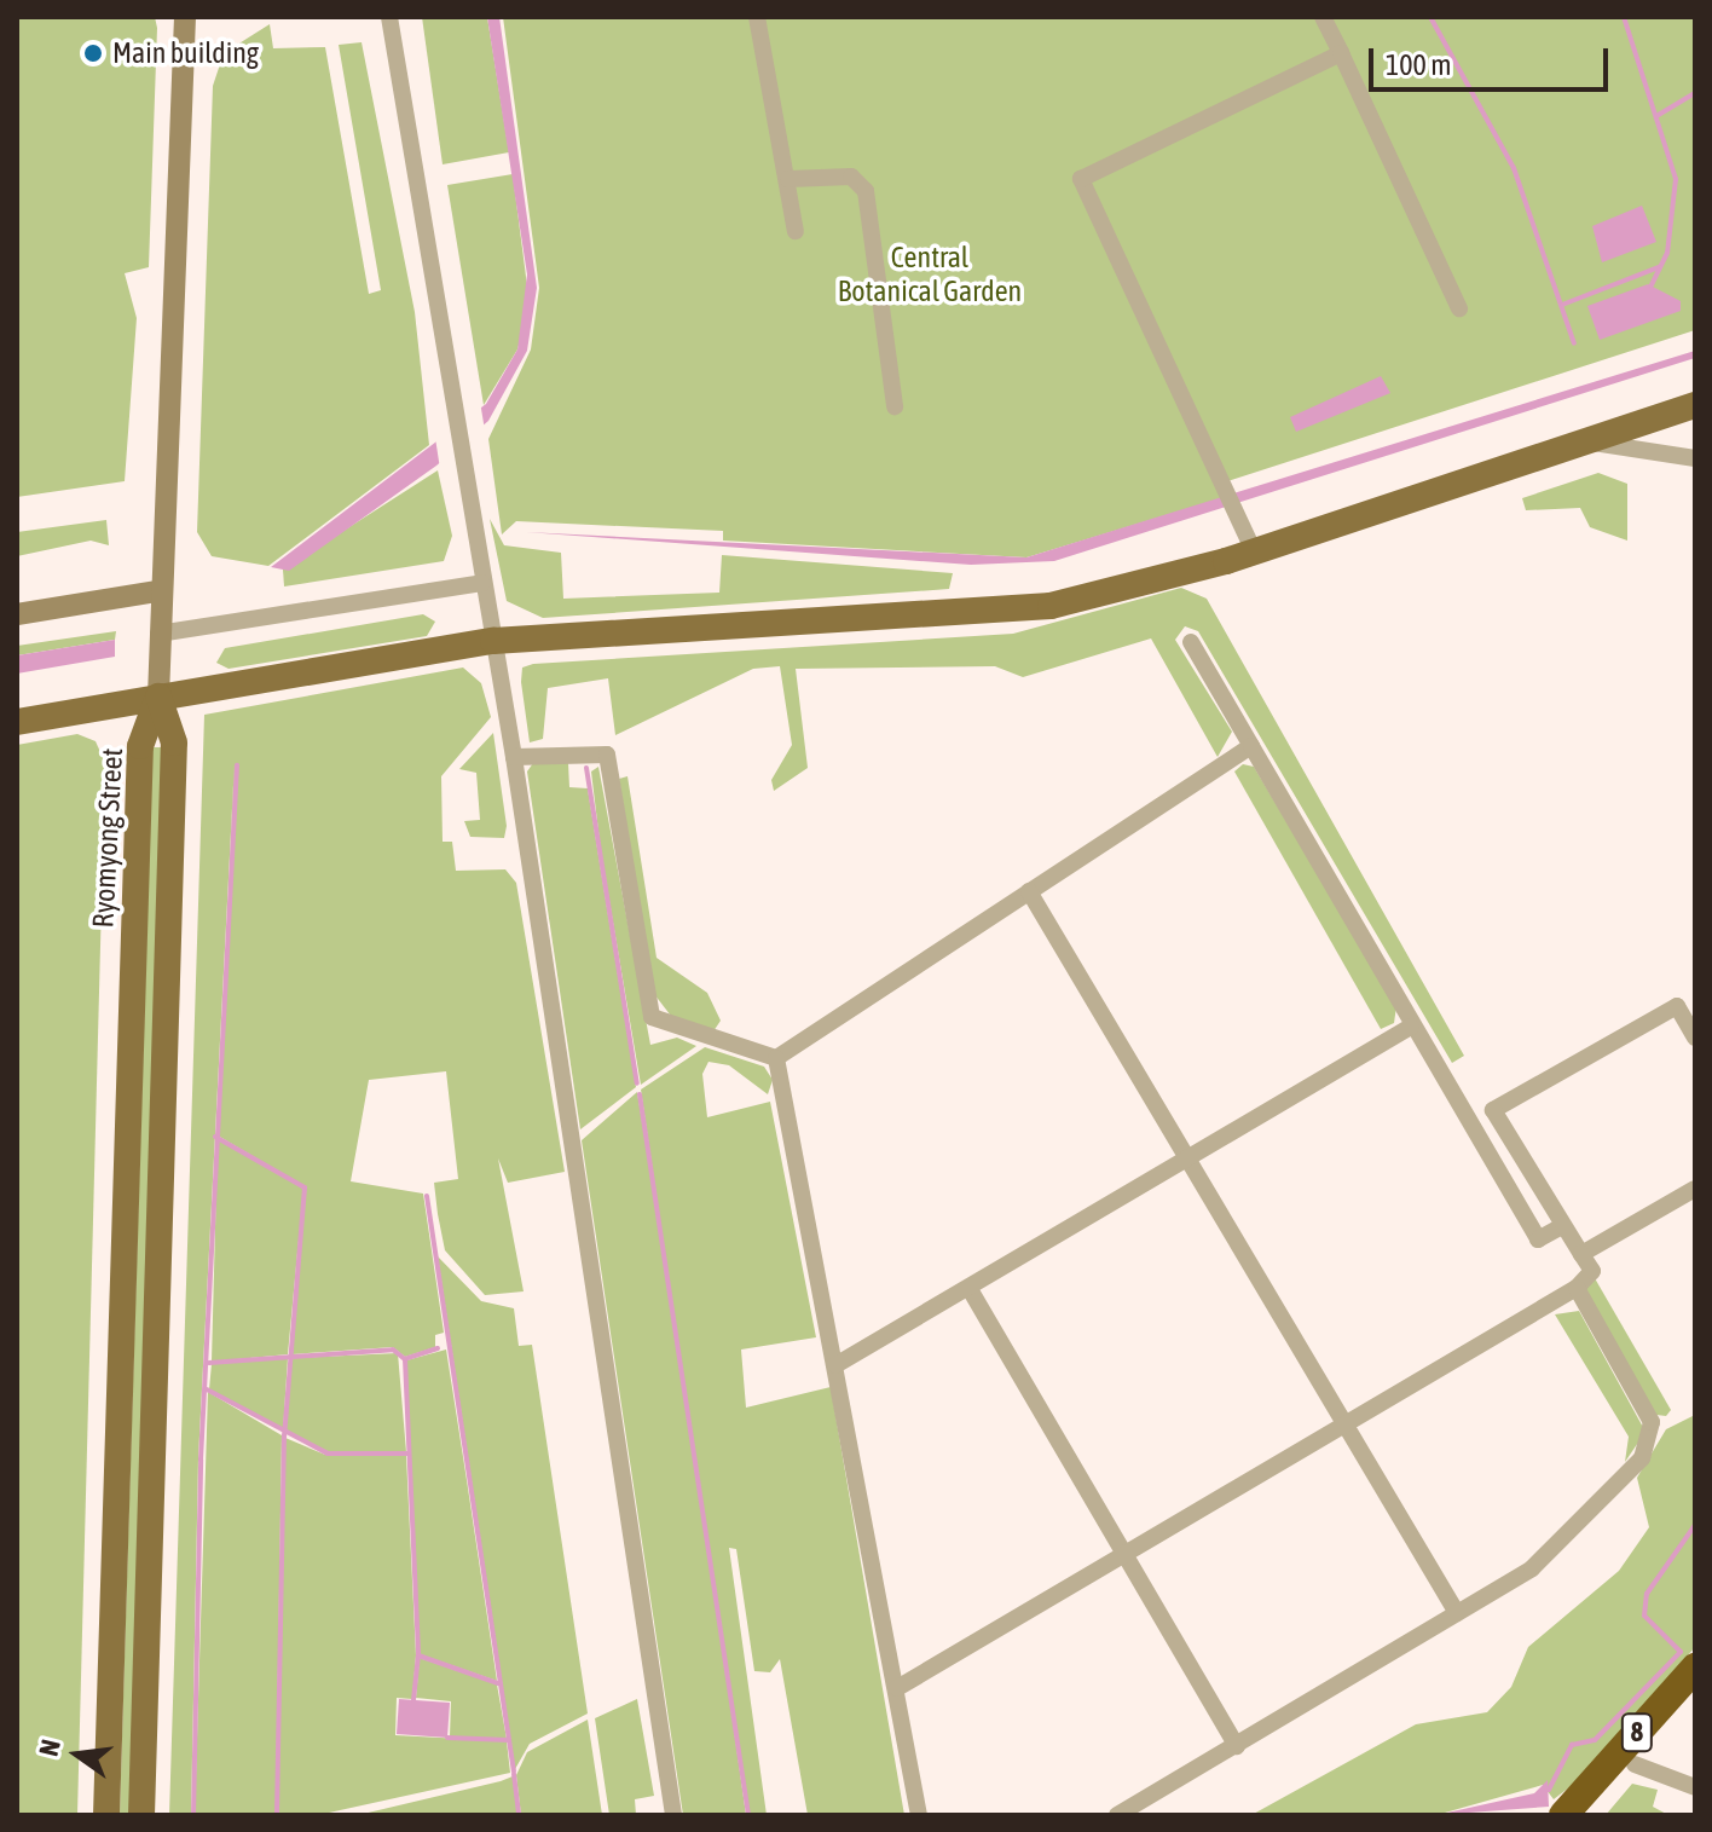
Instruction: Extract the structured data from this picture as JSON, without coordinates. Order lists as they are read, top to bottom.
{
  "streets": {
    "highway": ["8"],
    "main road": ["Ryomyong Street"]
  },
  "parks": ["Central Botanical Garden"],
  "places": ["Main building"],
  "scale_bar": "100 m",
  "north": "left"
}
